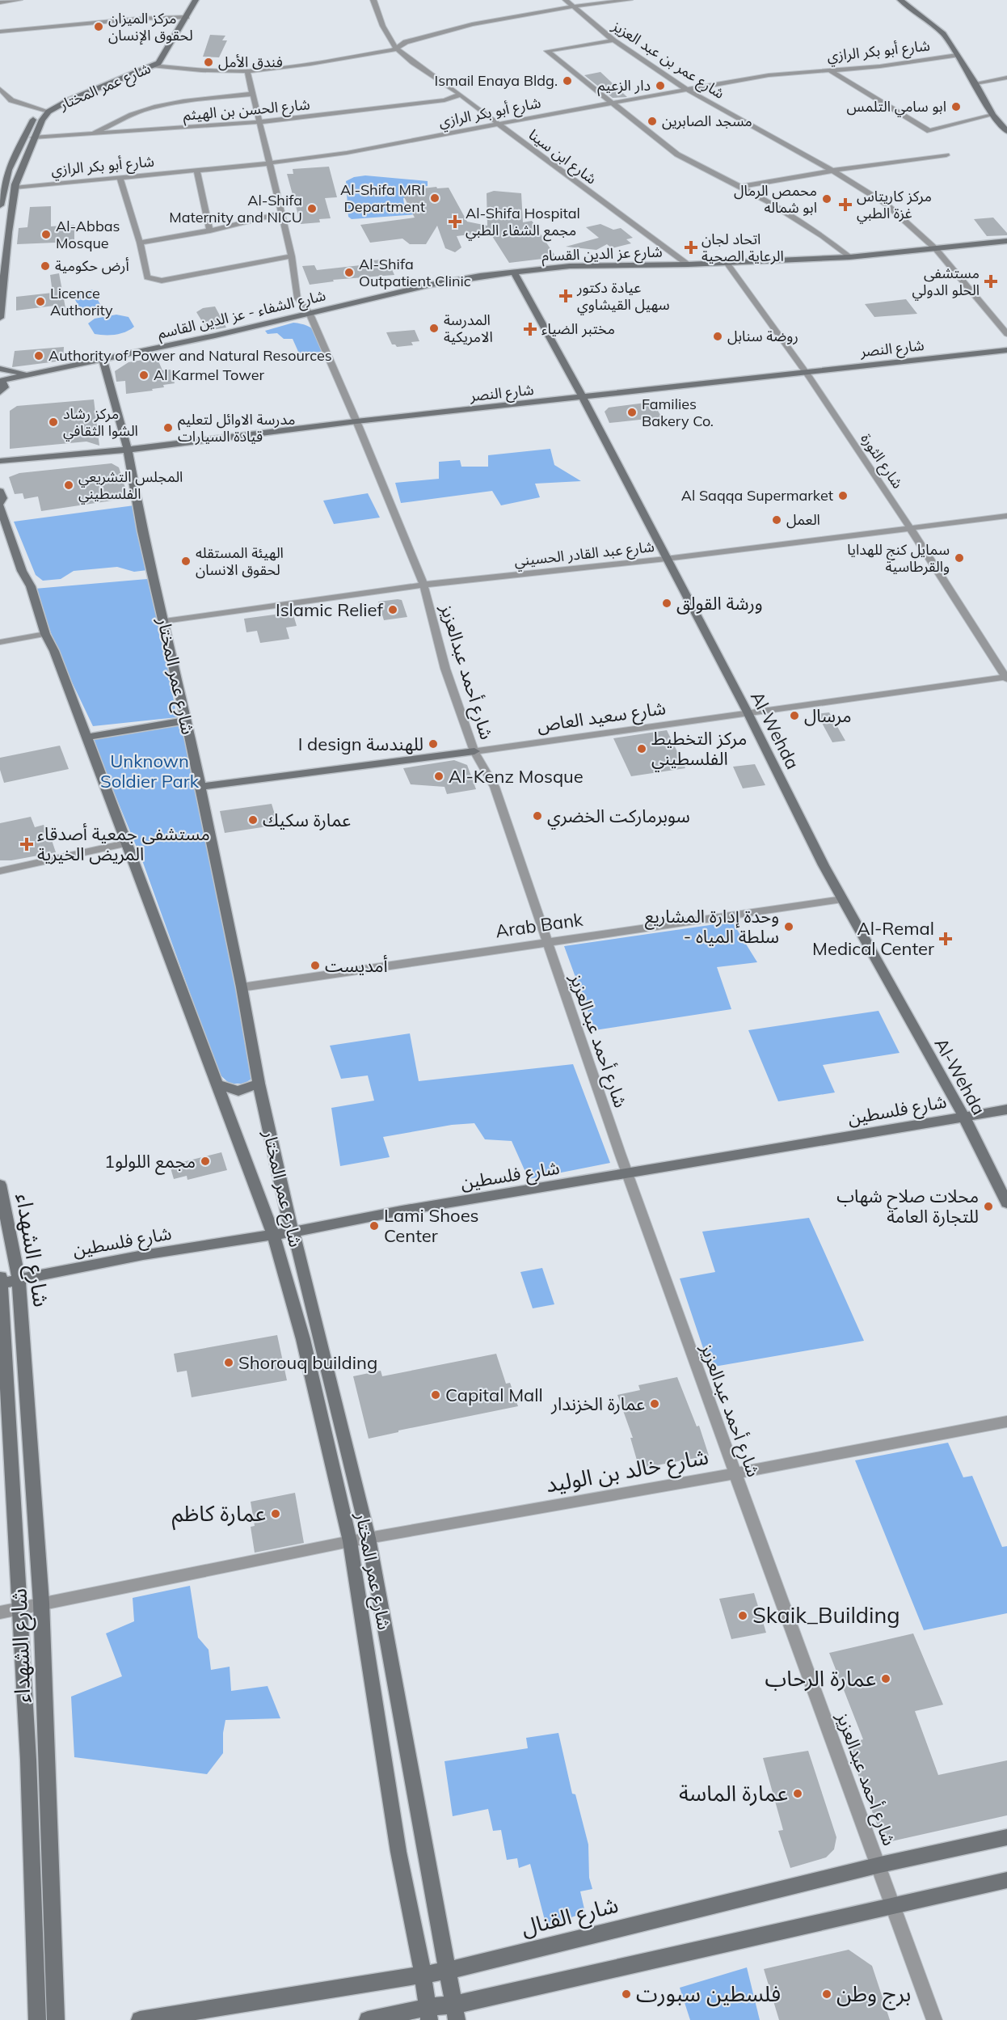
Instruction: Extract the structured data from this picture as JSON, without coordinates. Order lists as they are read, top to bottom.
{
  "streets": {
    "main road": [
      "شارع عمر المختار",
      "شارع عز الدين القسام",
      "شارع الشفاء - عز الدين القاسم",
      "شارع النصر",
      "شارع سعيد العاص",
      "Al-Wehda",
      "شارع فلسطين",
      "شارع الشهداء",
      "شارع القنال"
    ],
    "street": [
      "شارع أبو بكر الرازي",
      "شارع عمر بن عبد العزيز",
      "شارع الحسن بن الهيثم",
      "شارع ابن سينا",
      "شارع الثورة",
      "شارع عبد القادر الحسيني",
      "شارع أحمد عبدالعزيز",
      "Arab Bank",
      "شارع خالد بن الوليد"
    ]
  },
  "crossings": [
    ["شارع أبو بكر الرازي", "شارع عمر بن عبد العزيز"],
    ["شارع أبو بكر الرازي", "شارع عمر المختار"],
    ["شارع أبو بكر الرازي", "شارع ابن سينا"],
    ["شارع أبو بكر الرازي", "شارع أحمد عبدالعزيز"],
    ["شارع عمر بن عبد العزيز", "شارع عز الدين القسام"],
    ["شارع عمر المختار", "شارع الحسن بن الهيثم"],
    ["شارع عمر المختار", "شارع الشفاء - عز الدين القاسم"],
    ["شارع عمر المختار", "شارع النصر"],
    ["شارع عمر المختار", "شارع عبد القادر الحسيني"],
    ["شارع عمر المختار", "شارع سعيد العاص"],
    ["شارع عمر المختار", "Arab Bank"],
    ["شارع عمر المختار", "شارع فلسطين"],
    ["شارع عمر المختار", "شارع خالد بن الوليد"],
    ["شارع عمر المختار", "شارع القنال"],
    ["شارع الحسن بن الهيثم", "شارع ابن سينا"],
    ["شارع الحسن بن الهيثم", "شارع أحمد عبدالعزيز"],
    ["شارع ابن سينا", "شارع عز الدين القسام"],
    ["شارع عز الدين القسام", "شارع الشفاء - عز الدين القاسم"],
    ["شارع عز الدين القسام", "شارع الثورة"],
    ["شارع عز الدين القسام", "Al-Wehda"],
    ["شارع الشفاء - عز الدين القاسم", "شارع أحمد عبدالعزيز"],
    ["شارع النصر", "شارع الثورة"],
    ["شارع النصر", "شارع أحمد عبدالعزيز"],
    ["شارع النصر", "Al-Wehda"],
    ["شارع الثورة", "شارع عبد القادر الحسيني"],
    ["شارع الثورة", "شارع سعيد العاص"],
    ["شارع عبد القادر الحسيني", "شارع أحمد عبدالعزيز"],
    ["شارع عبد القادر الحسيني", "Al-Wehda"],
    ["شارع أحمد عبدالعزيز", "شارع سعيد العاص"],
    ["شارع أحمد عبدالعزيز", "Arab Bank"],
    ["شارع أحمد عبدالعزيز", "شارع فلسطين"],
    ["شارع أحمد عبدالعزيز", "شارع خالد بن الوليد"],
    ["شارع أحمد عبدالعزيز", "شارع القنال"],
    ["شارع سعيد العاص", "Al-Wehda"],
    ["Al-Wehda", "Arab Bank"],
    ["Al-Wehda", "شارع فلسطين"],
    ["شارع فلسطين", "شارع الشهداء"],
    ["شارع الشهداء", "شارع خالد بن الوليد"]
  ],
  "parks": ["Unknown Soldier Park"],
  "places": {
    "other": [
      "مركز الميزان لحقوق الإنسان",
      "فندق الأمل",
      "Ismail Enaya Bldg.",
      "دار الزعيم",
      "ابو سامي التلمس",
      "مسجد الصابرين",
      "Al-Shifa MRI Department",
      "محمص الرمال ابو شماله",
      "Al-Shifa Maternity and NICU",
      "Al-Abbas Mosque",
      "أرض حكومية",
      "Al-Shifa Outpatient Clinic",
      "Licence Authority",
      "المدرسة الامريكية",
      "روضة سنابل",
      "Authority of Power and Natural Resources",
      "Al Karmel Tower",
      "Families Bakery Co.",
      "مركز رشاد الشوا الثقافي",
      "مدرسة الاوائل لتعليم قيادة السيارات",
      "المجلس التشريعي الفلسطيني",
      "Al Saqqa Supermarket",
      "العمل",
      "سمايل كنج للهدايا والقرطاسية",
      "الهيئة المستقله لحقوق الانسان",
      "ورشة القولق",
      "Islamic Relief",
      "مرسال",
      "I design للهندسة",
      "مركز التخطيط الفلسطيني",
      "Al-Kenz Mosque",
      "سوبرماركت الخضري",
      "عمارة سكيك",
      "وحدة إدارة المشاريع - سلطة المياه",
      "أمديست",
      "مجمع اللولو1",
      "محلات صلاح شهاب للتجارة العامة",
      "Lami Shoes Center",
      "Shorouq building",
      "Capital Mall",
      "عمارة الخزندار",
      "عمارة كاظم",
      "Skaik_Building",
      "عمارة الرحاب",
      "عمارة الماسة",
      "فلسطين سبورت",
      "برج وطن"
    ],
    "health": [
      "مركز كاريتاس غزة الطبي",
      "Al-Shifa Hospital مجمع الشفاء الطبي",
      "اتحاد لجان الرعاية الصحية",
      "مستشفى الحلو الدولي",
      "عيادة دكتور سهيل القيشاوي",
      "مختبر الضياء",
      "مستشفى جمعية أصدقاء المريض الخيرية",
      "Al-Remal Medical Center"
    ]
  }
}
